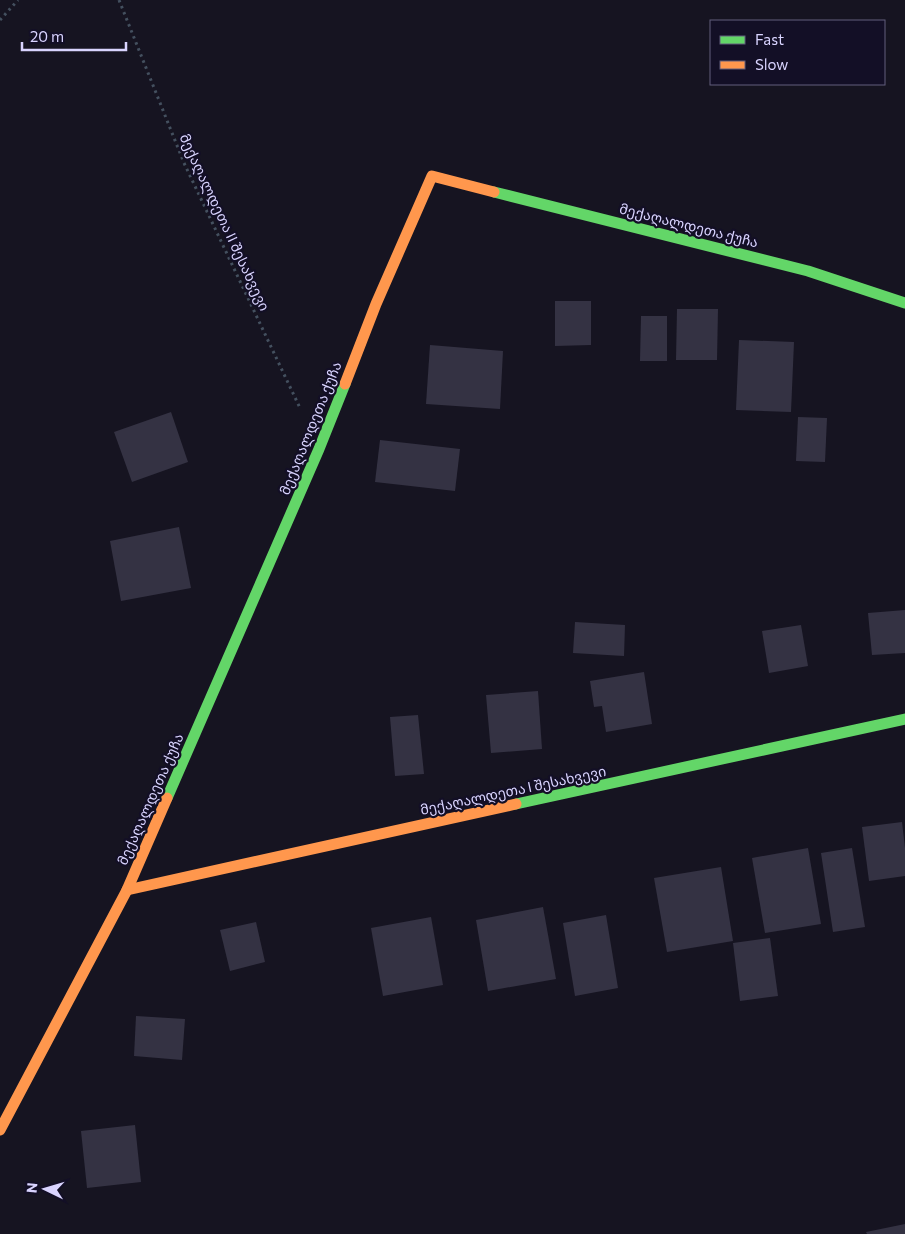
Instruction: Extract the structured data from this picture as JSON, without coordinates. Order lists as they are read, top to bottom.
{
  "streets": {
    "street": ["მექაღალდეთა ქუჩა", "მექაღალდეთა I შესახვევი"],
    "path": ["მექაღალდეთა II შესახვევი"]
  },
  "crossings": [
    ["მექაღალდეთა ქუჩა", "მექაღალდეთა I შესახვევი"]
  ],
  "legend": ["Fast", "Slow"],
  "scale_bar": "20 m",
  "north": "left"
}
